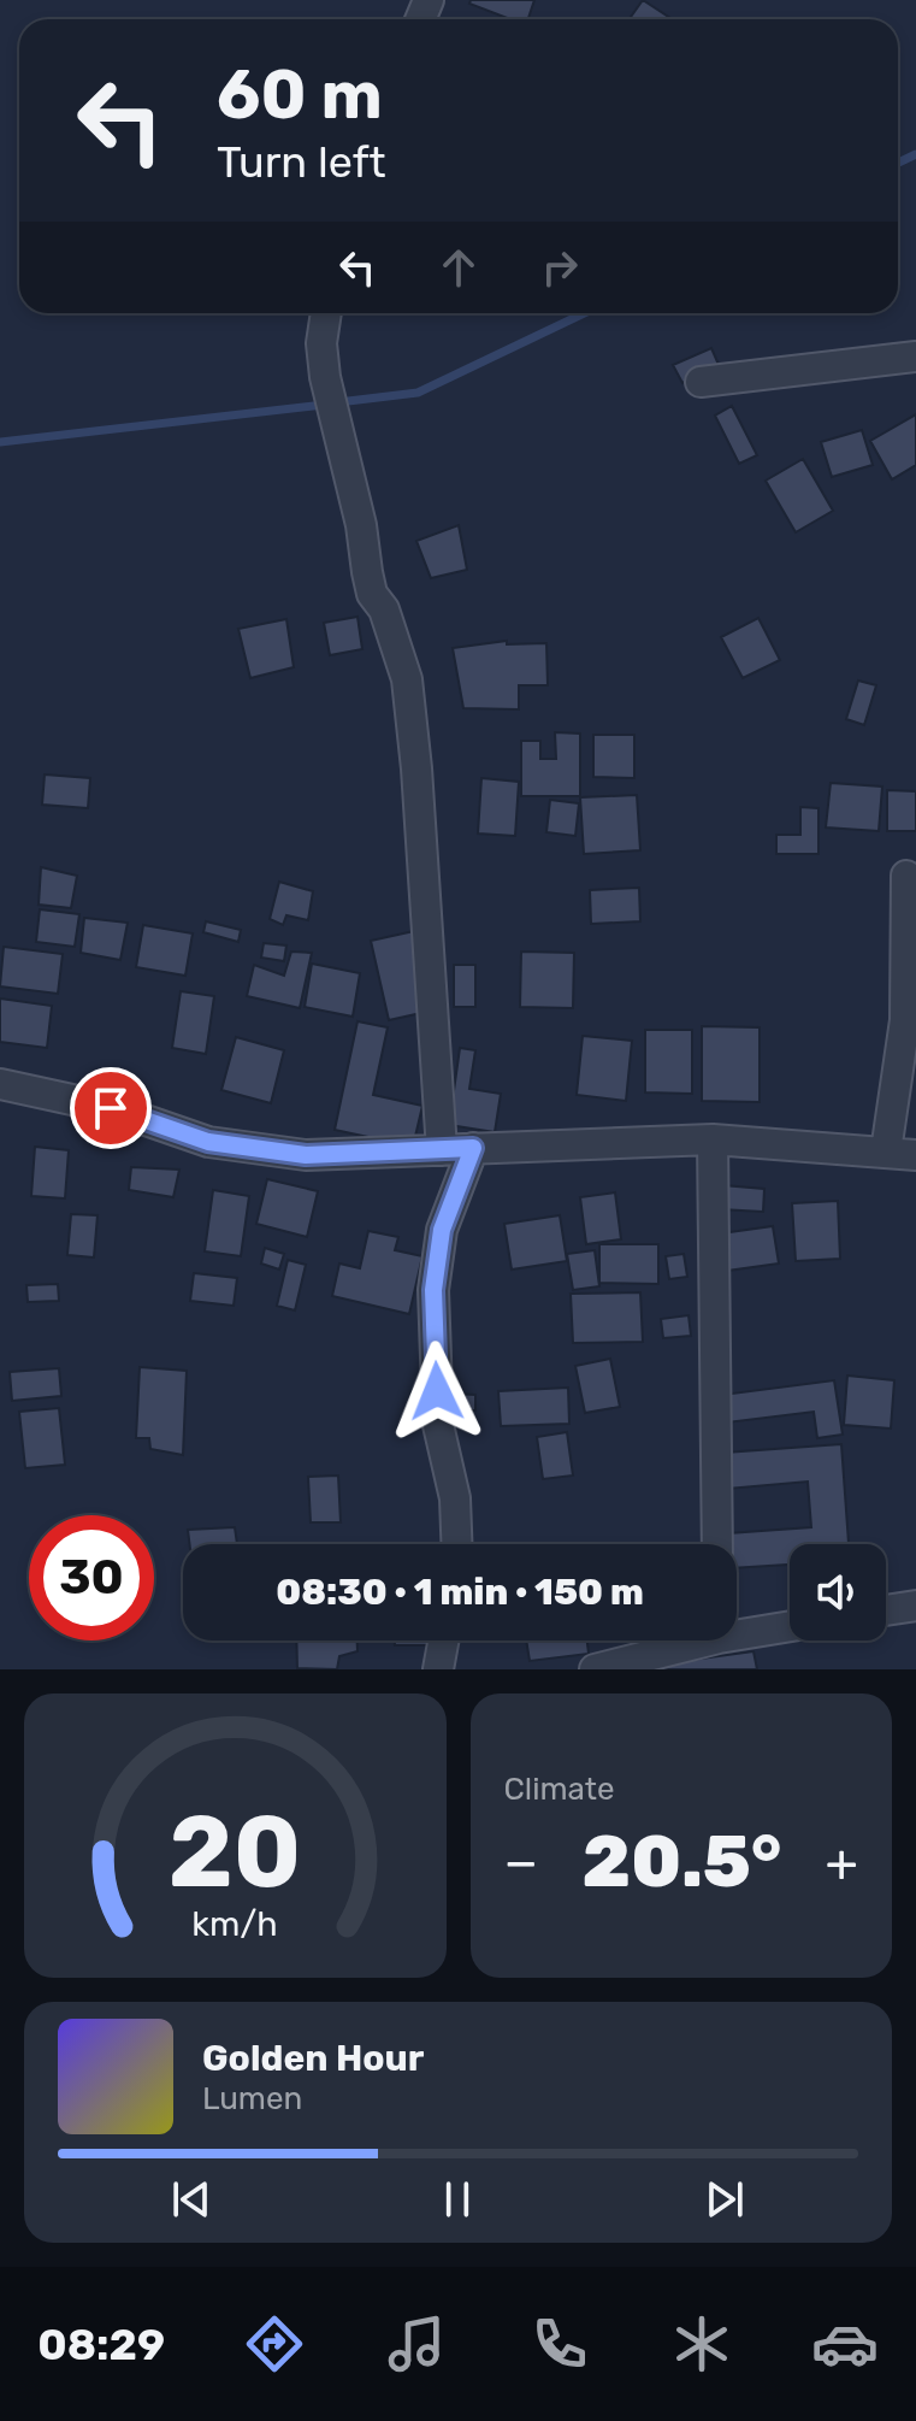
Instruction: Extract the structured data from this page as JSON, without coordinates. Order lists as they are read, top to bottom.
{
  "page": {
    "turn": ["60 m", "Turn left"],
    "limit": "30",
    "trip": "08:30 · 1 min · 150 m",
    "tile": "Climate",
    "heat": ["−", "20.5°", "+"],
    "song": ["Golden Hour", "Lumen"],
    "tabs": "08:29",
    "gauge": ["20", "km/h"]
  }
}
